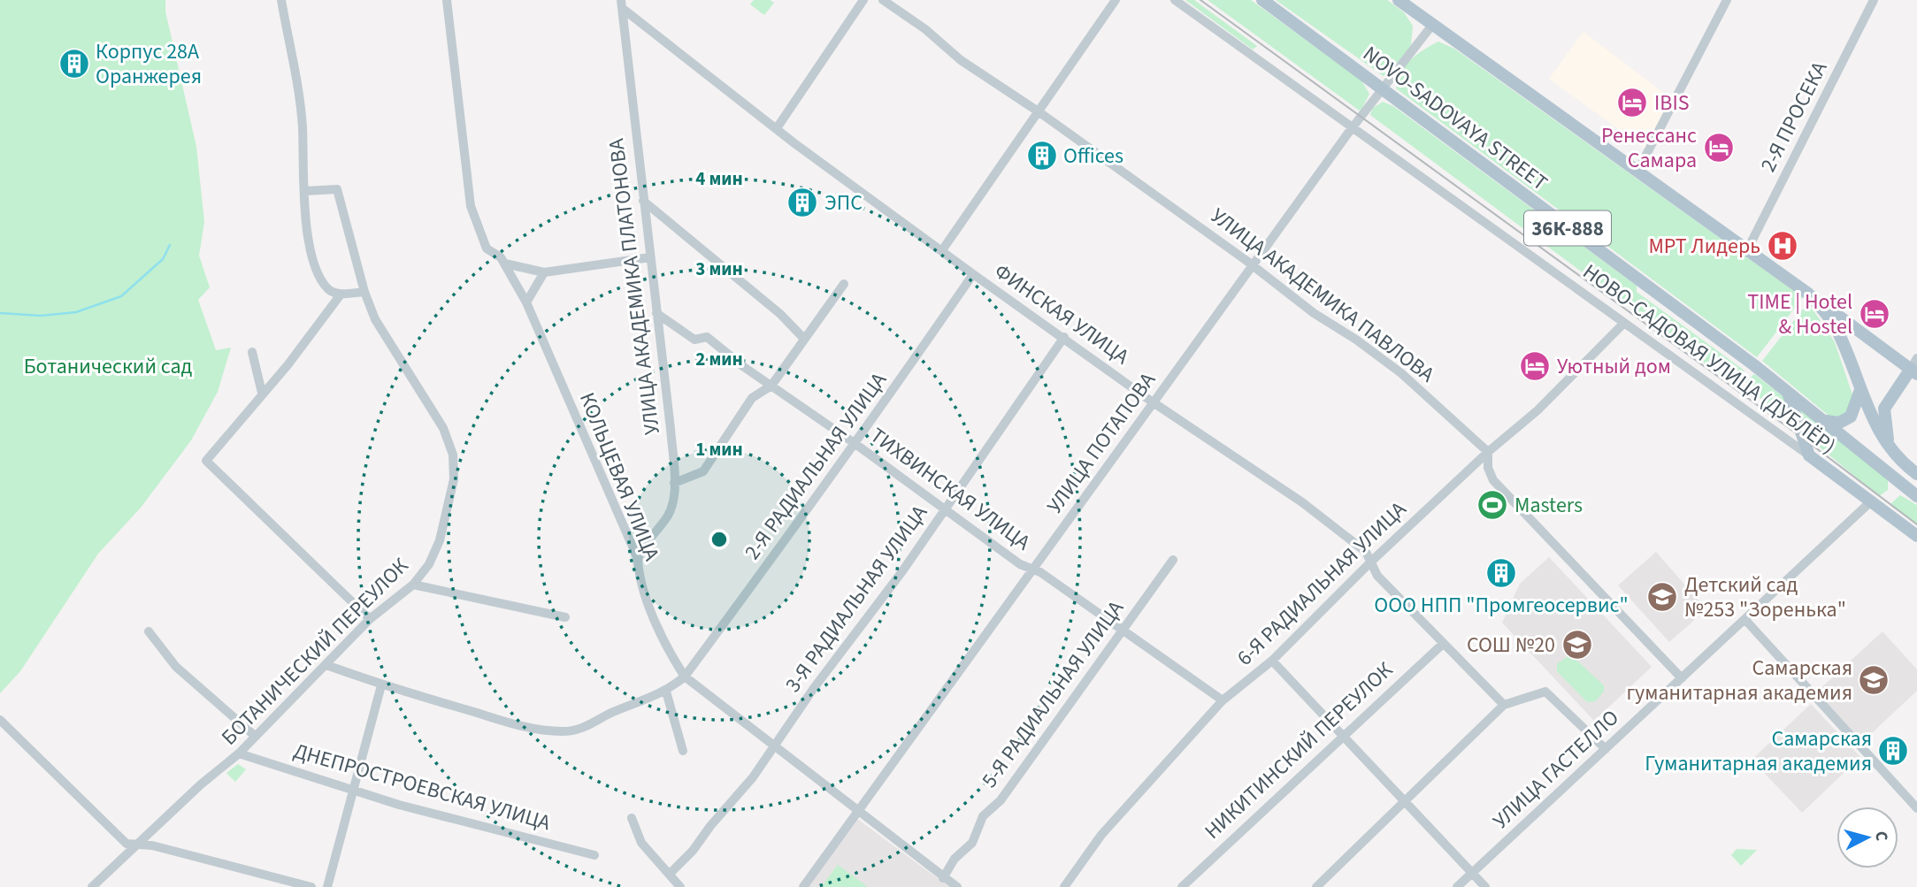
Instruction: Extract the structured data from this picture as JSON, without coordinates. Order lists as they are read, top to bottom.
{
  "streets": {
    "main road": ["NOVO-SADOVAYA STREET", "36К-888", "НОВО-САДОВАЯ УЛИЦА (ДУБЛЁР)"],
    "street": [
      "2-Я ПРОСЕКА",
      "УЛИЦА АКАДЕМИКА ПЛАТОНОВА",
      "УЛИЦА АКАДЕМИКА ПАВЛОВА",
      "ФИНСКАЯ УЛИЦА",
      "УЛИЦА ПОТАПОВА",
      "2-Я РАДИАЛЬНАЯ УЛИЦА",
      "КОЛЬЦЕВАЯ УЛИЦА",
      "ТИХВИНСКАЯ УЛИЦА",
      "6-Я РАДИАЛЬНАЯ УЛИЦА",
      "3-Я РАДИАЛЬНАЯ УЛИЦА",
      "БОТАНИЧЕСКИЙ ПЕРЕУЛОК",
      "5-Я РАДИАЛЬНАЯ УЛИЦА",
      "НИКИТИНСКИЙ ПЕРЕУЛОК",
      "УЛИЦА ГАСТЕЛЛО",
      "ДНЕПРОСТРОЕВСКАЯ УЛИЦА"
    ]
  },
  "crossings": [
    ["NOVO-SADOVAYA STREET", "УЛИЦА ПОТАПОВА"],
    ["УЛИЦА АКАДЕМИКА ПЛАТОНОВА", "ФИНСКАЯ УЛИЦА"],
    ["УЛИЦА АКАДЕМИКА ПЛАТОНОВА", "КОЛЬЦЕВАЯ УЛИЦА"],
    ["УЛИЦА АКАДЕМИКА ПЛАТОНОВА", "ТИХВИНСКАЯ УЛИЦА"],
    ["УЛИЦА АКАДЕМИКА ПАВЛОВА", "УЛИЦА ПОТАПОВА"],
    ["УЛИЦА АКАДЕМИКА ПАВЛОВА", "6-Я РАДИАЛЬНАЯ УЛИЦА"],
    ["ФИНСКАЯ УЛИЦА", "УЛИЦА ПОТАПОВА"],
    ["ФИНСКАЯ УЛИЦА", "2-Я РАДИАЛЬНАЯ УЛИЦА"],
    ["ФИНСКАЯ УЛИЦА", "6-Я РАДИАЛЬНАЯ УЛИЦА"],
    ["ФИНСКАЯ УЛИЦА", "3-Я РАДИАЛЬНАЯ УЛИЦА"],
    ["ФИНСКАЯ УЛИЦА", "НИКИТИНСКИЙ ПЕРЕУЛОК"],
    ["НОВО-САДОВАЯ УЛИЦА (ДУБЛЁР)", "УЛИЦА ПОТАПОВА"],
    ["НОВО-САДОВАЯ УЛИЦА (ДУБЛЁР)", "6-Я РАДИАЛЬНАЯ УЛИЦА"],
    ["НОВО-САДОВАЯ УЛИЦА (ДУБЛЁР)", "УЛИЦА ГАСТЕЛЛО"],
    ["УЛИЦА ПОТАПОВА", "КОЛЬЦЕВАЯ УЛИЦА"],
    ["УЛИЦА ПОТАПОВА", "ТИХВИНСКАЯ УЛИЦА"],
    ["2-Я РАДИАЛЬНАЯ УЛИЦА", "КОЛЬЦЕВАЯ УЛИЦА"],
    ["2-Я РАДИАЛЬНАЯ УЛИЦА", "ТИХВИНСКАЯ УЛИЦА"],
    ["2-Я РАДИАЛЬНАЯ УЛИЦА", "БОТАНИЧЕСКИЙ ПЕРЕУЛОК"],
    ["КОЛЬЦЕВАЯ УЛИЦА", "3-Я РАДИАЛЬНАЯ УЛИЦА"],
    ["КОЛЬЦЕВАЯ УЛИЦА", "5-Я РАДИАЛЬНАЯ УЛИЦА"],
    ["ТИХВИНСКАЯ УЛИЦА", "6-Я РАДИАЛЬНАЯ УЛИЦА"],
    ["ТИХВИНСКАЯ УЛИЦА", "3-Я РАДИАЛЬНАЯ УЛИЦА"],
    ["ТИХВИНСКАЯ УЛИЦА", "5-Я РАДИАЛЬНАЯ УЛИЦА"],
    ["БОТАНИЧЕСКИЙ ПЕРЕУЛОК", "ДНЕПРОСТРОЕВСКАЯ УЛИЦА"]
  ],
  "parks": ["Ботанический сад"],
  "places": {
    "building": [
      "Корпус 28А Оранжерея",
      "Offices",
      "ЭПС",
      "ООО НПП \"Промгеосервис\"",
      "Самарская Гуманитарная академия"
    ],
    "hotel": [
      "IBIS",
      "Ренессанс Самара",
      "TIME | Hotel & Hostel",
      "Уютный дом"
    ],
    "hospital": ["МРТ Лидерь"],
    "sports": ["Masters"],
    "school or university": ["Детский сад №253 \"Зоренька\"", "СОШ №20", "Самарская гуманитарная академия"]
  },
  "north": "right",
  "rings": [
    "4 мин",
    "3 мин",
    "2 мин",
    "1 мин"
  ]
}
